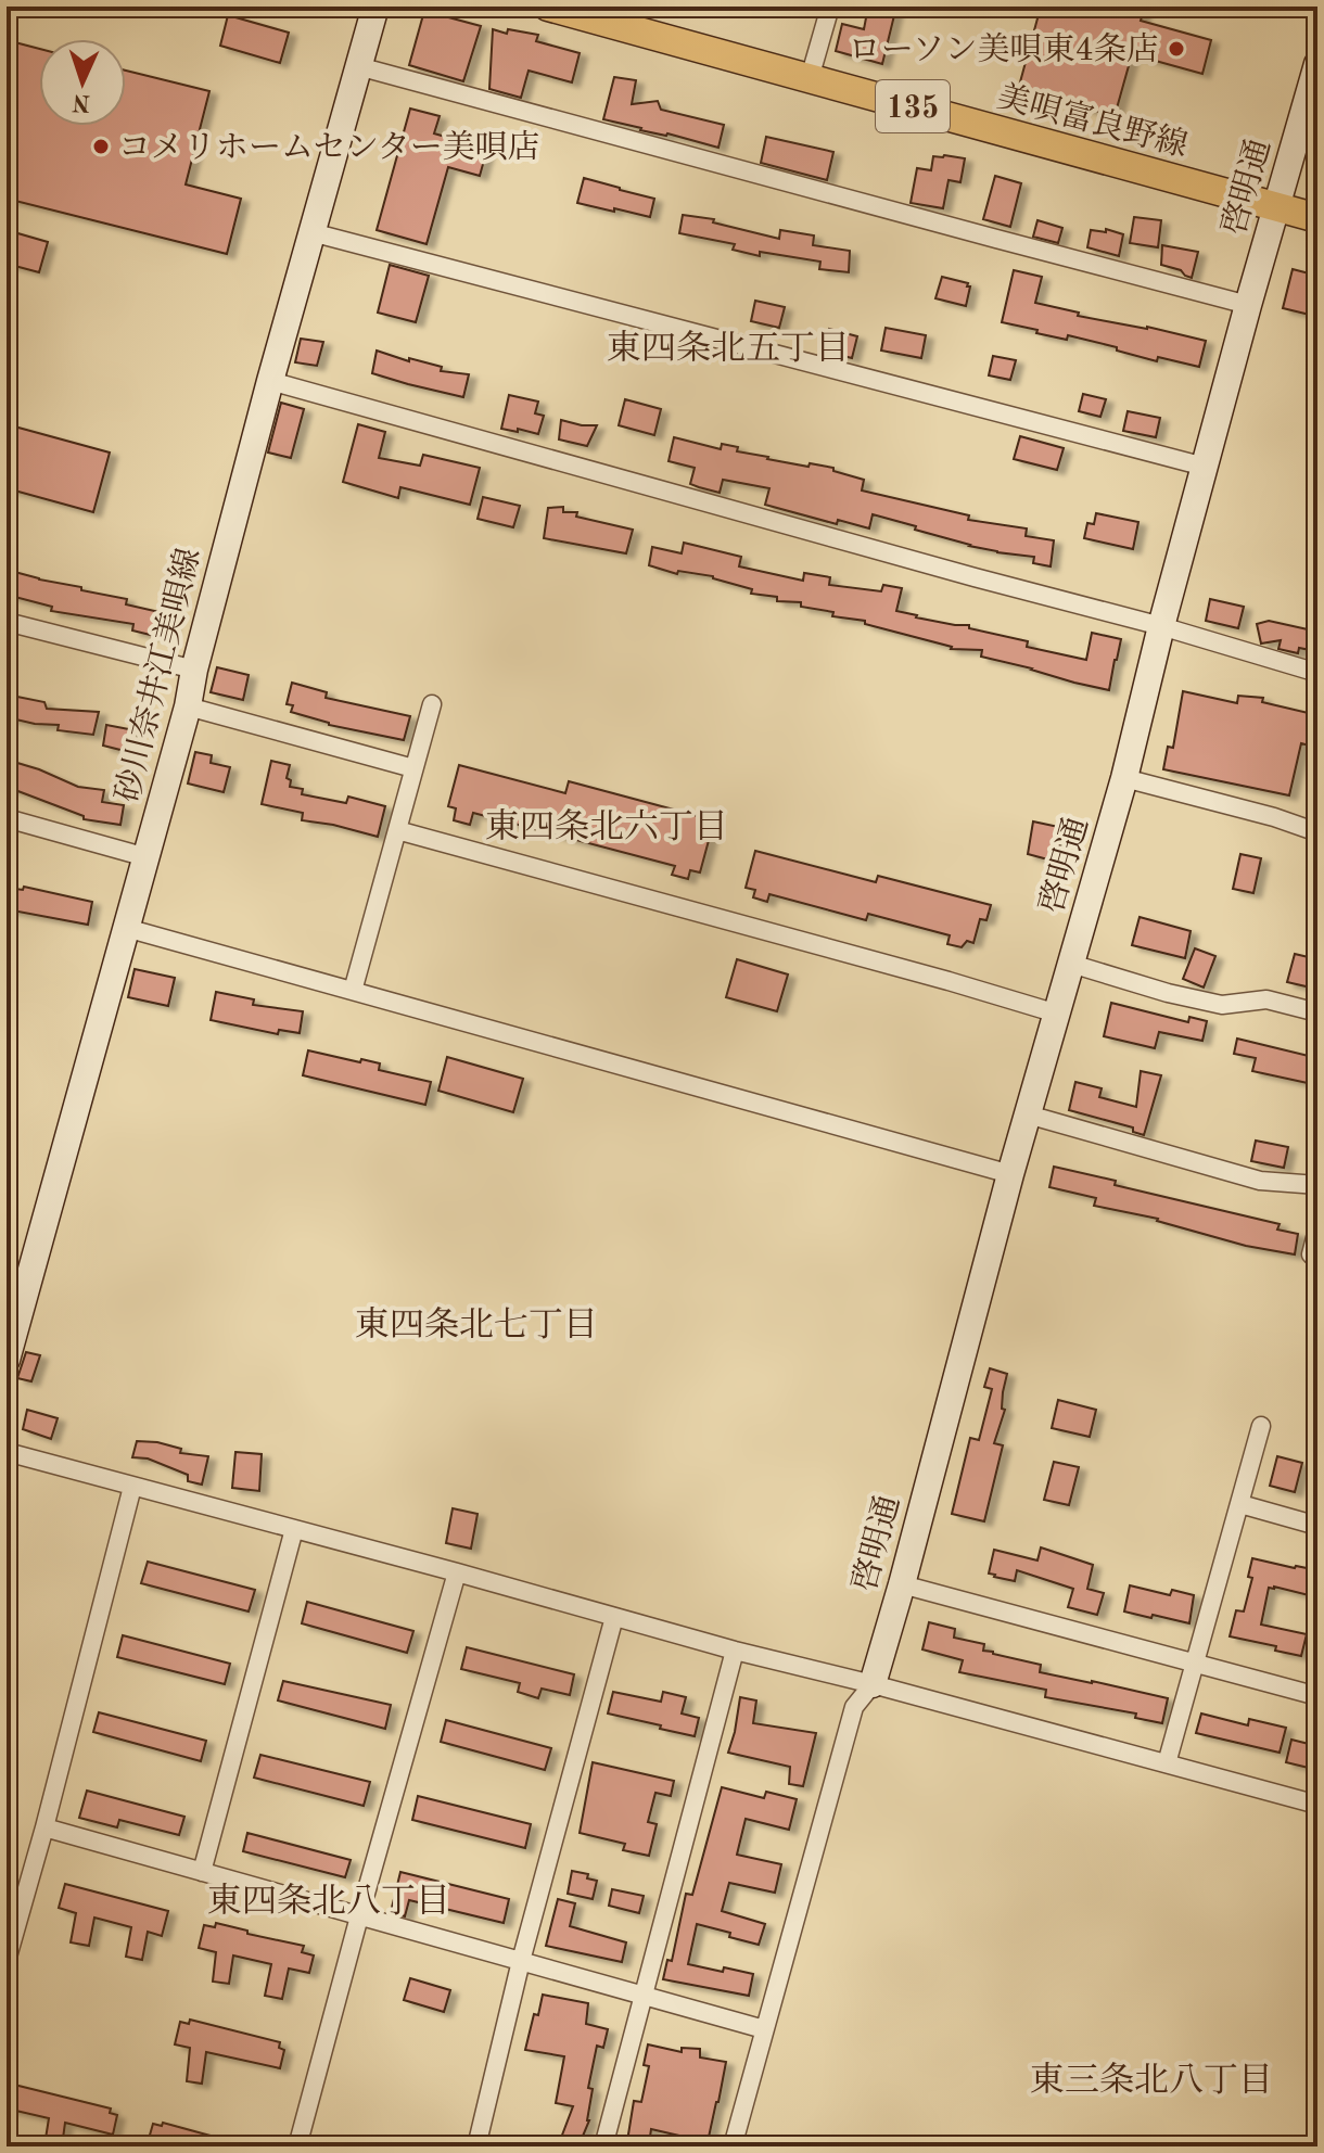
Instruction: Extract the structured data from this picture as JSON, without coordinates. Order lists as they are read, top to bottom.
{
  "streets": {
    "main road": ["135", "美唄富良野線"],
    "street": ["啓明通", "砂川奈井江美唄線"]
  },
  "crossings": [
    ["美唄富良野線", "啓明通"]
  ],
  "districts": [
    "東四条北五丁目",
    "東四条北六丁目",
    "東四条北七丁目",
    "東四条北八丁目",
    "東三条北八丁目"
  ],
  "places": ["ローソン美唄東4条店", "コメリホームセンター美唄店"],
  "north": "bottom"
}
